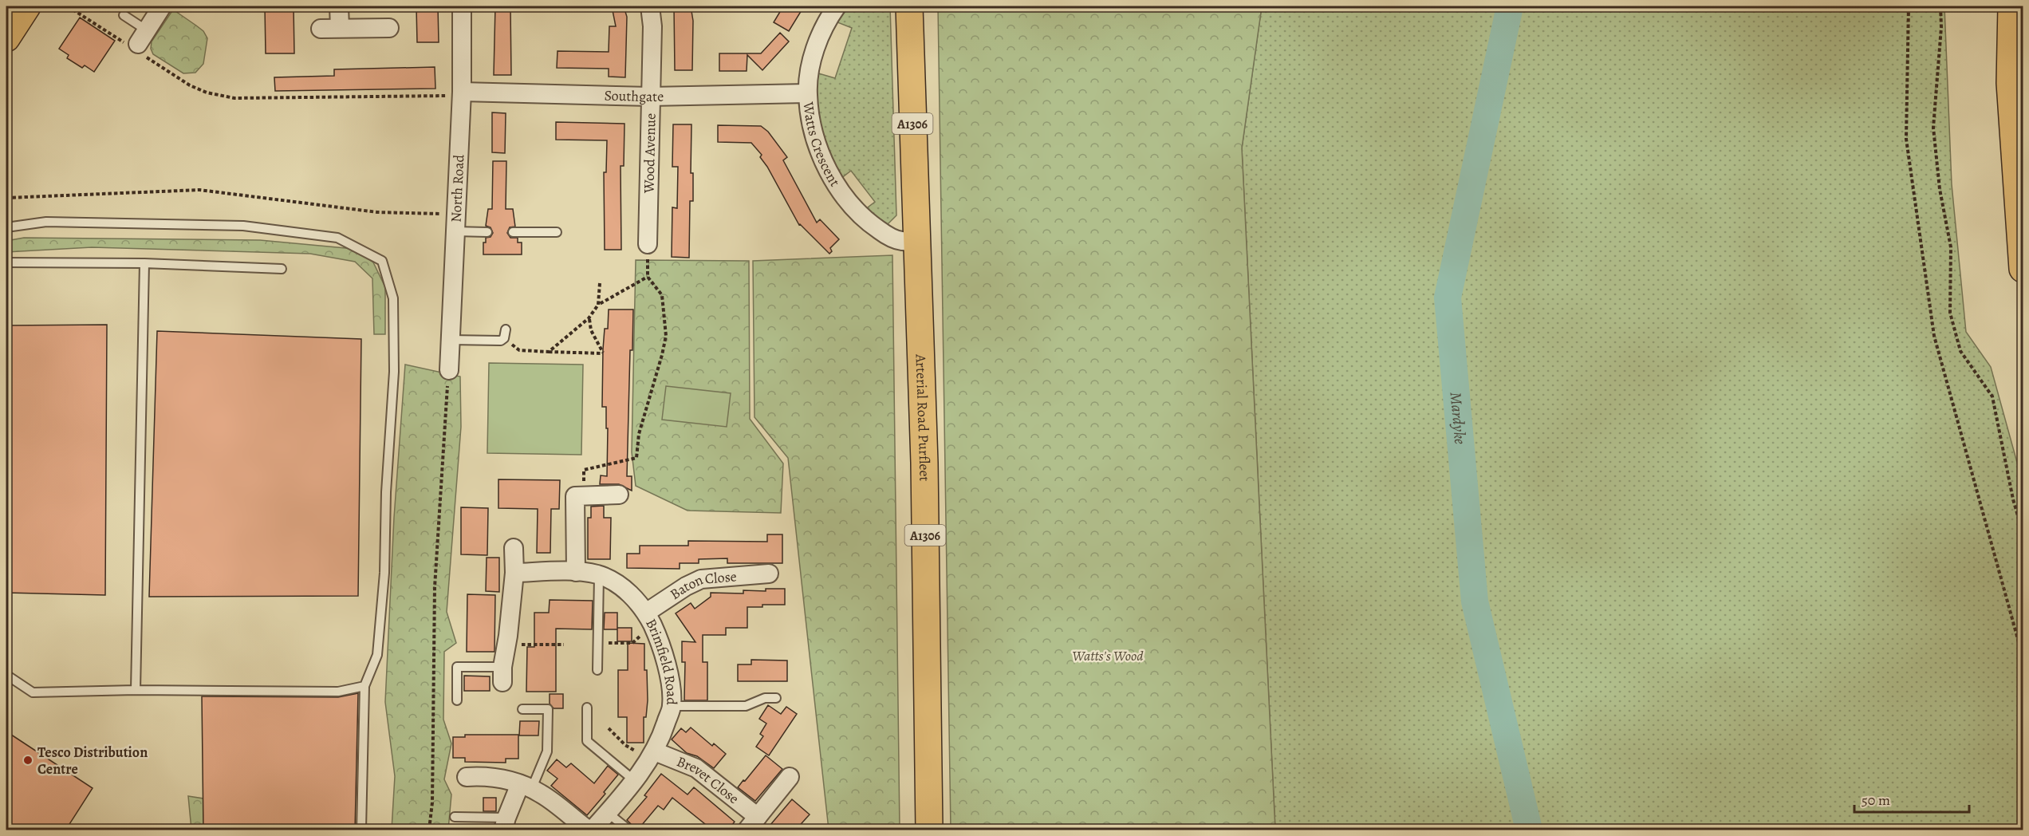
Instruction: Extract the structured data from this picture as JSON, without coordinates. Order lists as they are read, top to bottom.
{
  "streets": {
    "main road": ["A1306", "Arterial Road Purfleet"],
    "street": [
      "Southgate",
      "Watts Crescent",
      "Wood Avenue",
      "North Road",
      "Baton Close",
      "Brimfield Road",
      "Brevet Close"
    ]
  },
  "crossings": [
    ["Southgate", "Watts Crescent"],
    ["Southgate", "Wood Avenue"],
    ["Southgate", "North Road"],
    ["Watts Crescent", "Arterial Road Purfleet"],
    ["Baton Close", "Brimfield Road"],
    ["Brimfield Road", "Brevet Close"]
  ],
  "water": ["Mardyke"],
  "parks": ["Watts's Wood"],
  "places": ["Tesco Distribution Centre"],
  "scale_bar": "50 m"
}
